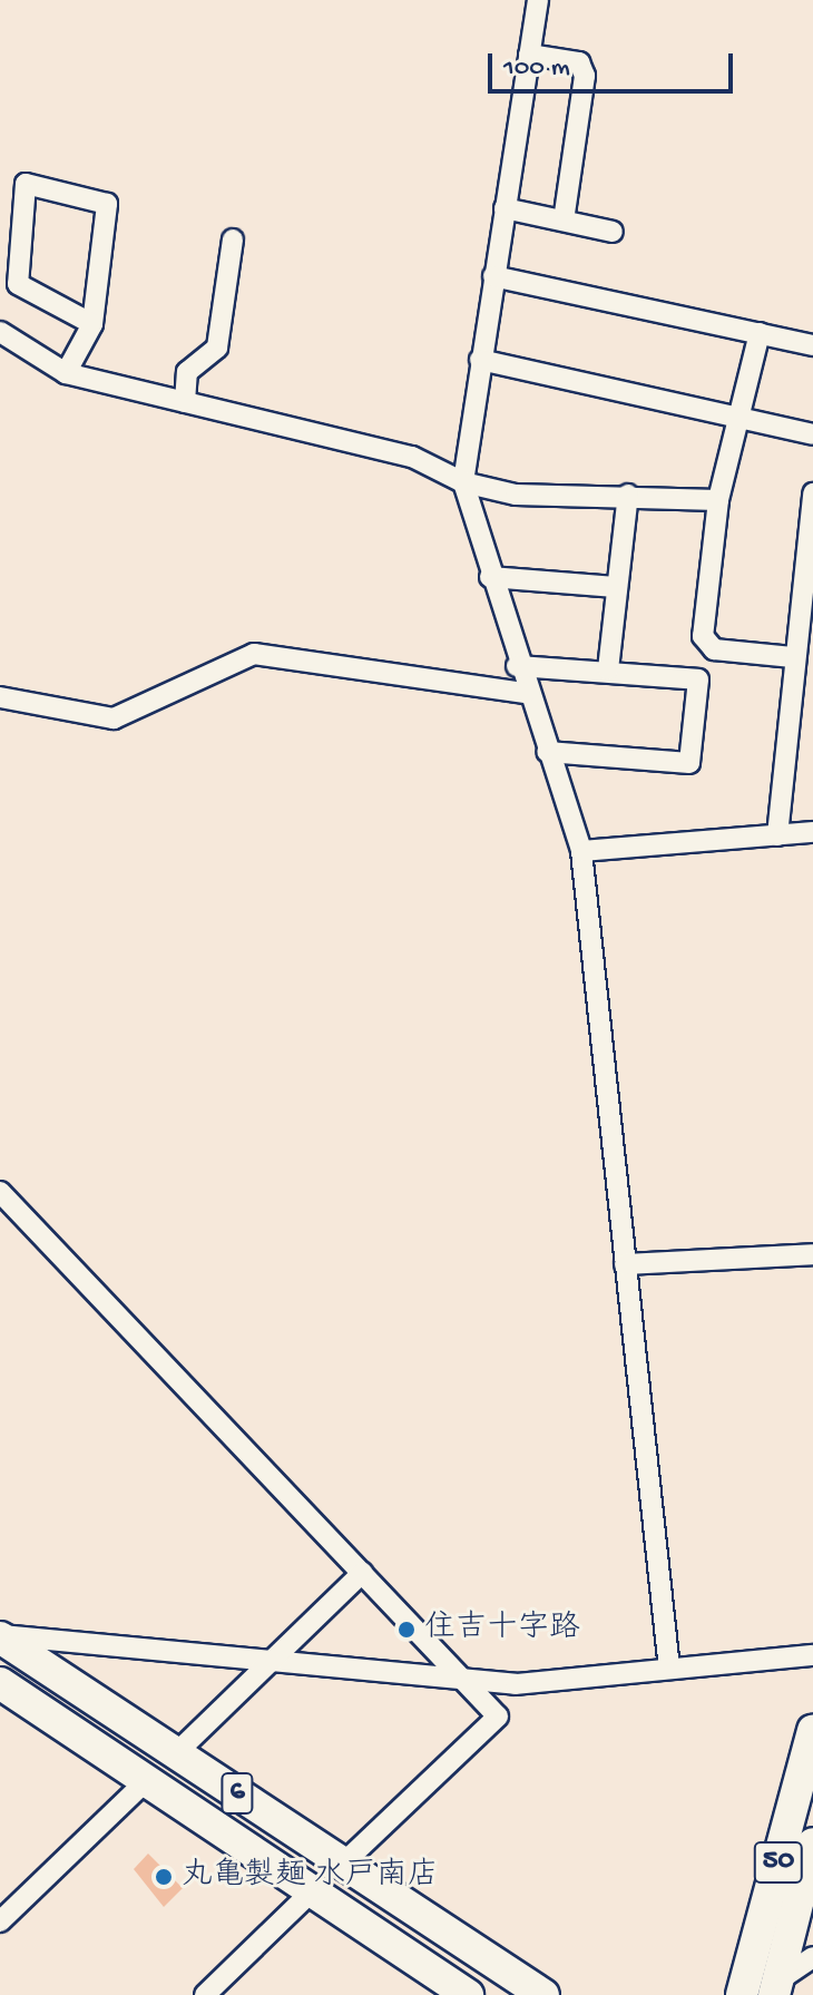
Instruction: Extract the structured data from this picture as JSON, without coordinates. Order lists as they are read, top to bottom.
{
  "streets": {
    "highway": ["6", "50"]
  },
  "places": ["住吉十字路", "丸亀製麺 水戸南店"],
  "scale_bar": "100 m"
}
